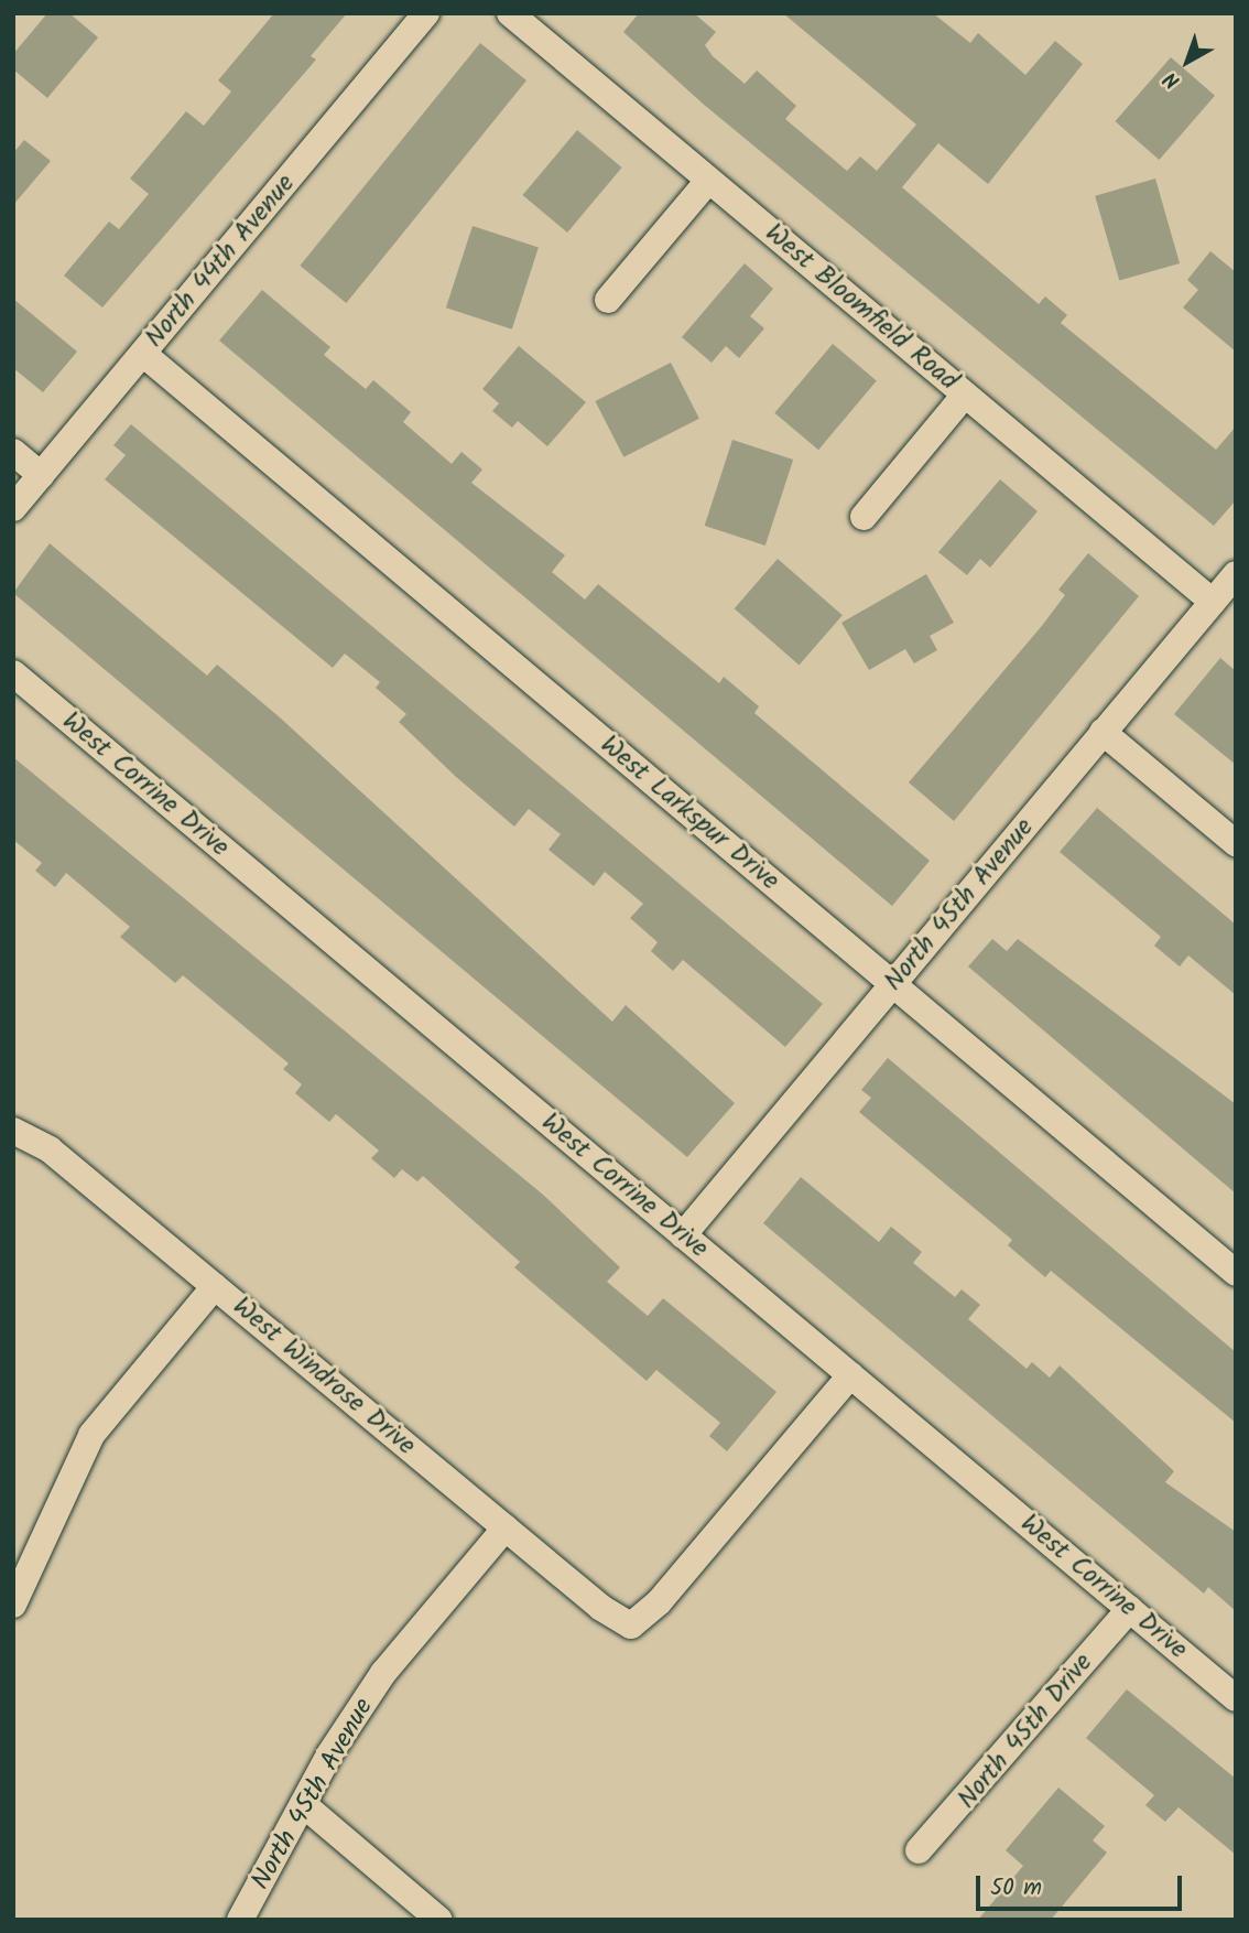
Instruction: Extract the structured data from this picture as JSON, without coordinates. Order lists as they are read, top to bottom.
{
  "streets": {
    "street": [
      "North 44th Avenue",
      "West Bloomfield Road",
      "West Corrine Drive",
      "West Larkspur Drive",
      "North 45th Avenue",
      "West Windrose Drive",
      "North 45th Drive"
    ]
  },
  "crossings": [
    ["North 44th Avenue", "West Larkspur Drive"],
    ["West Bloomfield Road", "North 45th Avenue"],
    ["West Corrine Drive", "North 45th Avenue"],
    ["West Corrine Drive", "West Windrose Drive"],
    ["West Corrine Drive", "North 45th Drive"],
    ["West Larkspur Drive", "North 45th Avenue"],
    ["North 45th Avenue", "West Windrose Drive"]
  ],
  "scale_bar": "50 m",
  "north": "bottom left"
}
